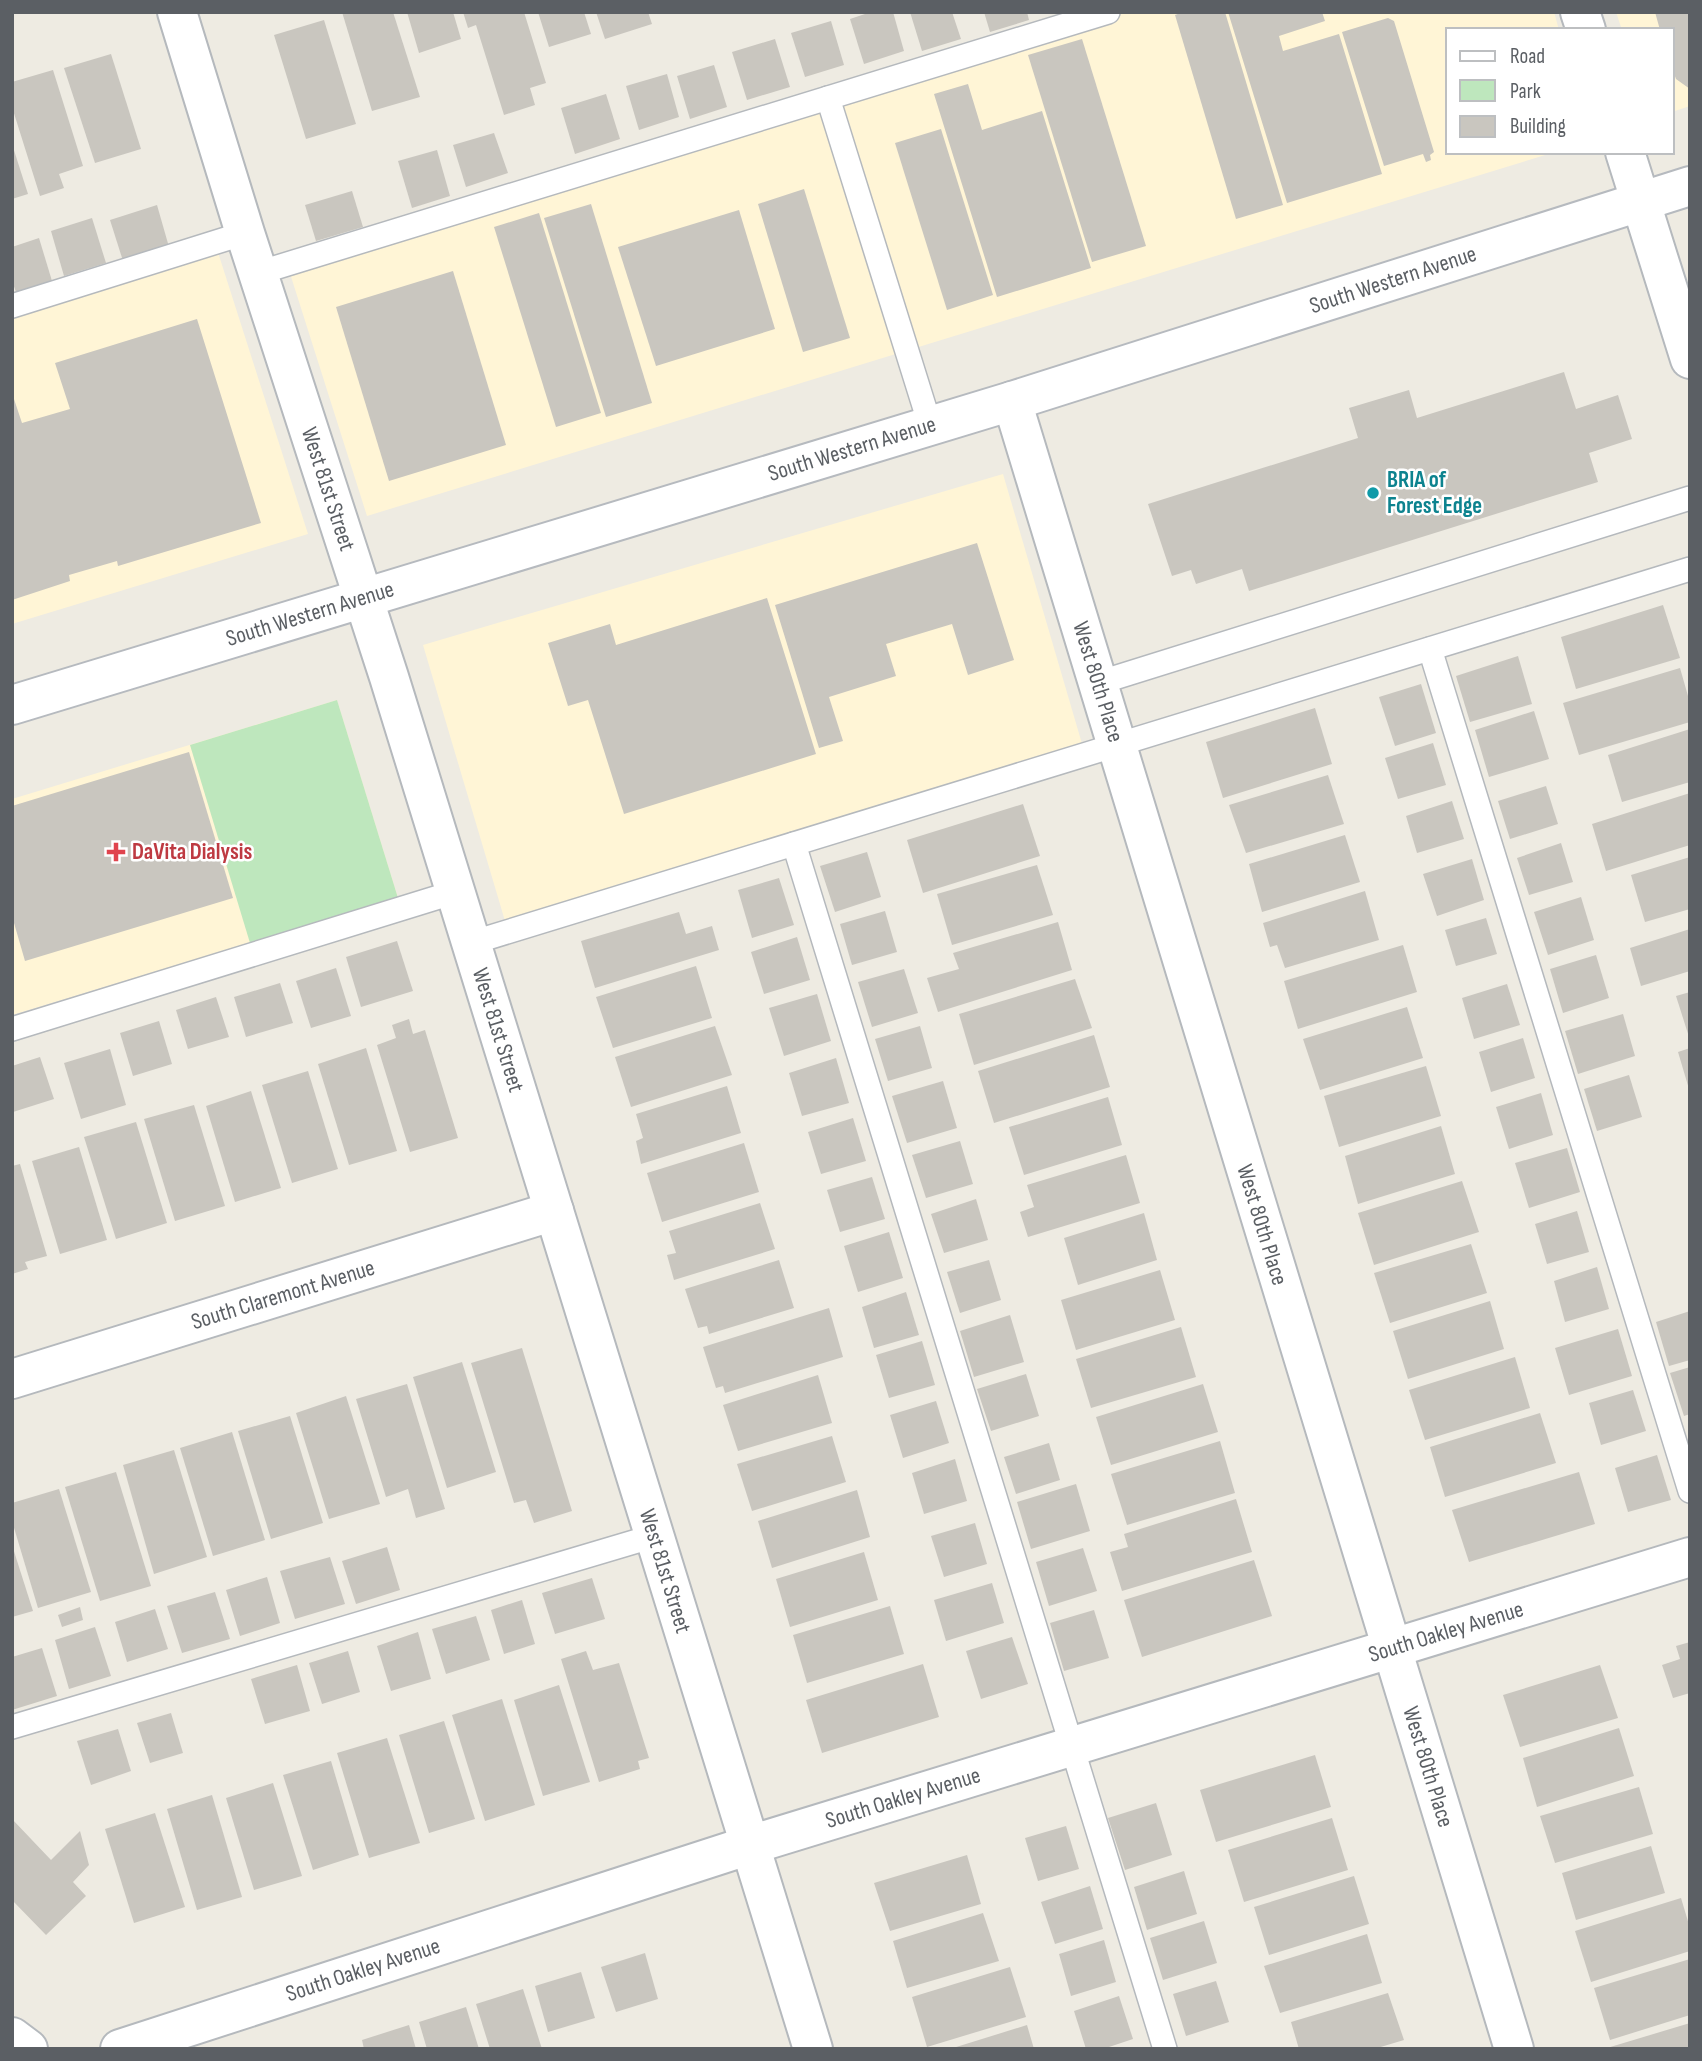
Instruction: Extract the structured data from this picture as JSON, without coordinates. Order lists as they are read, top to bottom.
{
  "streets": {
    "street": [
      "South Western Avenue",
      "West 81st Street",
      "West 80th Place",
      "South Claremont Avenue",
      "South Oakley Avenue"
    ]
  },
  "crossings": [
    ["South Western Avenue", "West 81st Street"],
    ["South Western Avenue", "West 80th Place"],
    ["West 81st Street", "South Claremont Avenue"],
    ["West 81st Street", "South Oakley Avenue"],
    ["West 80th Place", "South Oakley Avenue"]
  ],
  "places": {
    "other": ["BRIA of Forest Edge"],
    "health": ["DaVita Dialysis"]
  },
  "legend": ["Road", "Park", "Building"]
}
